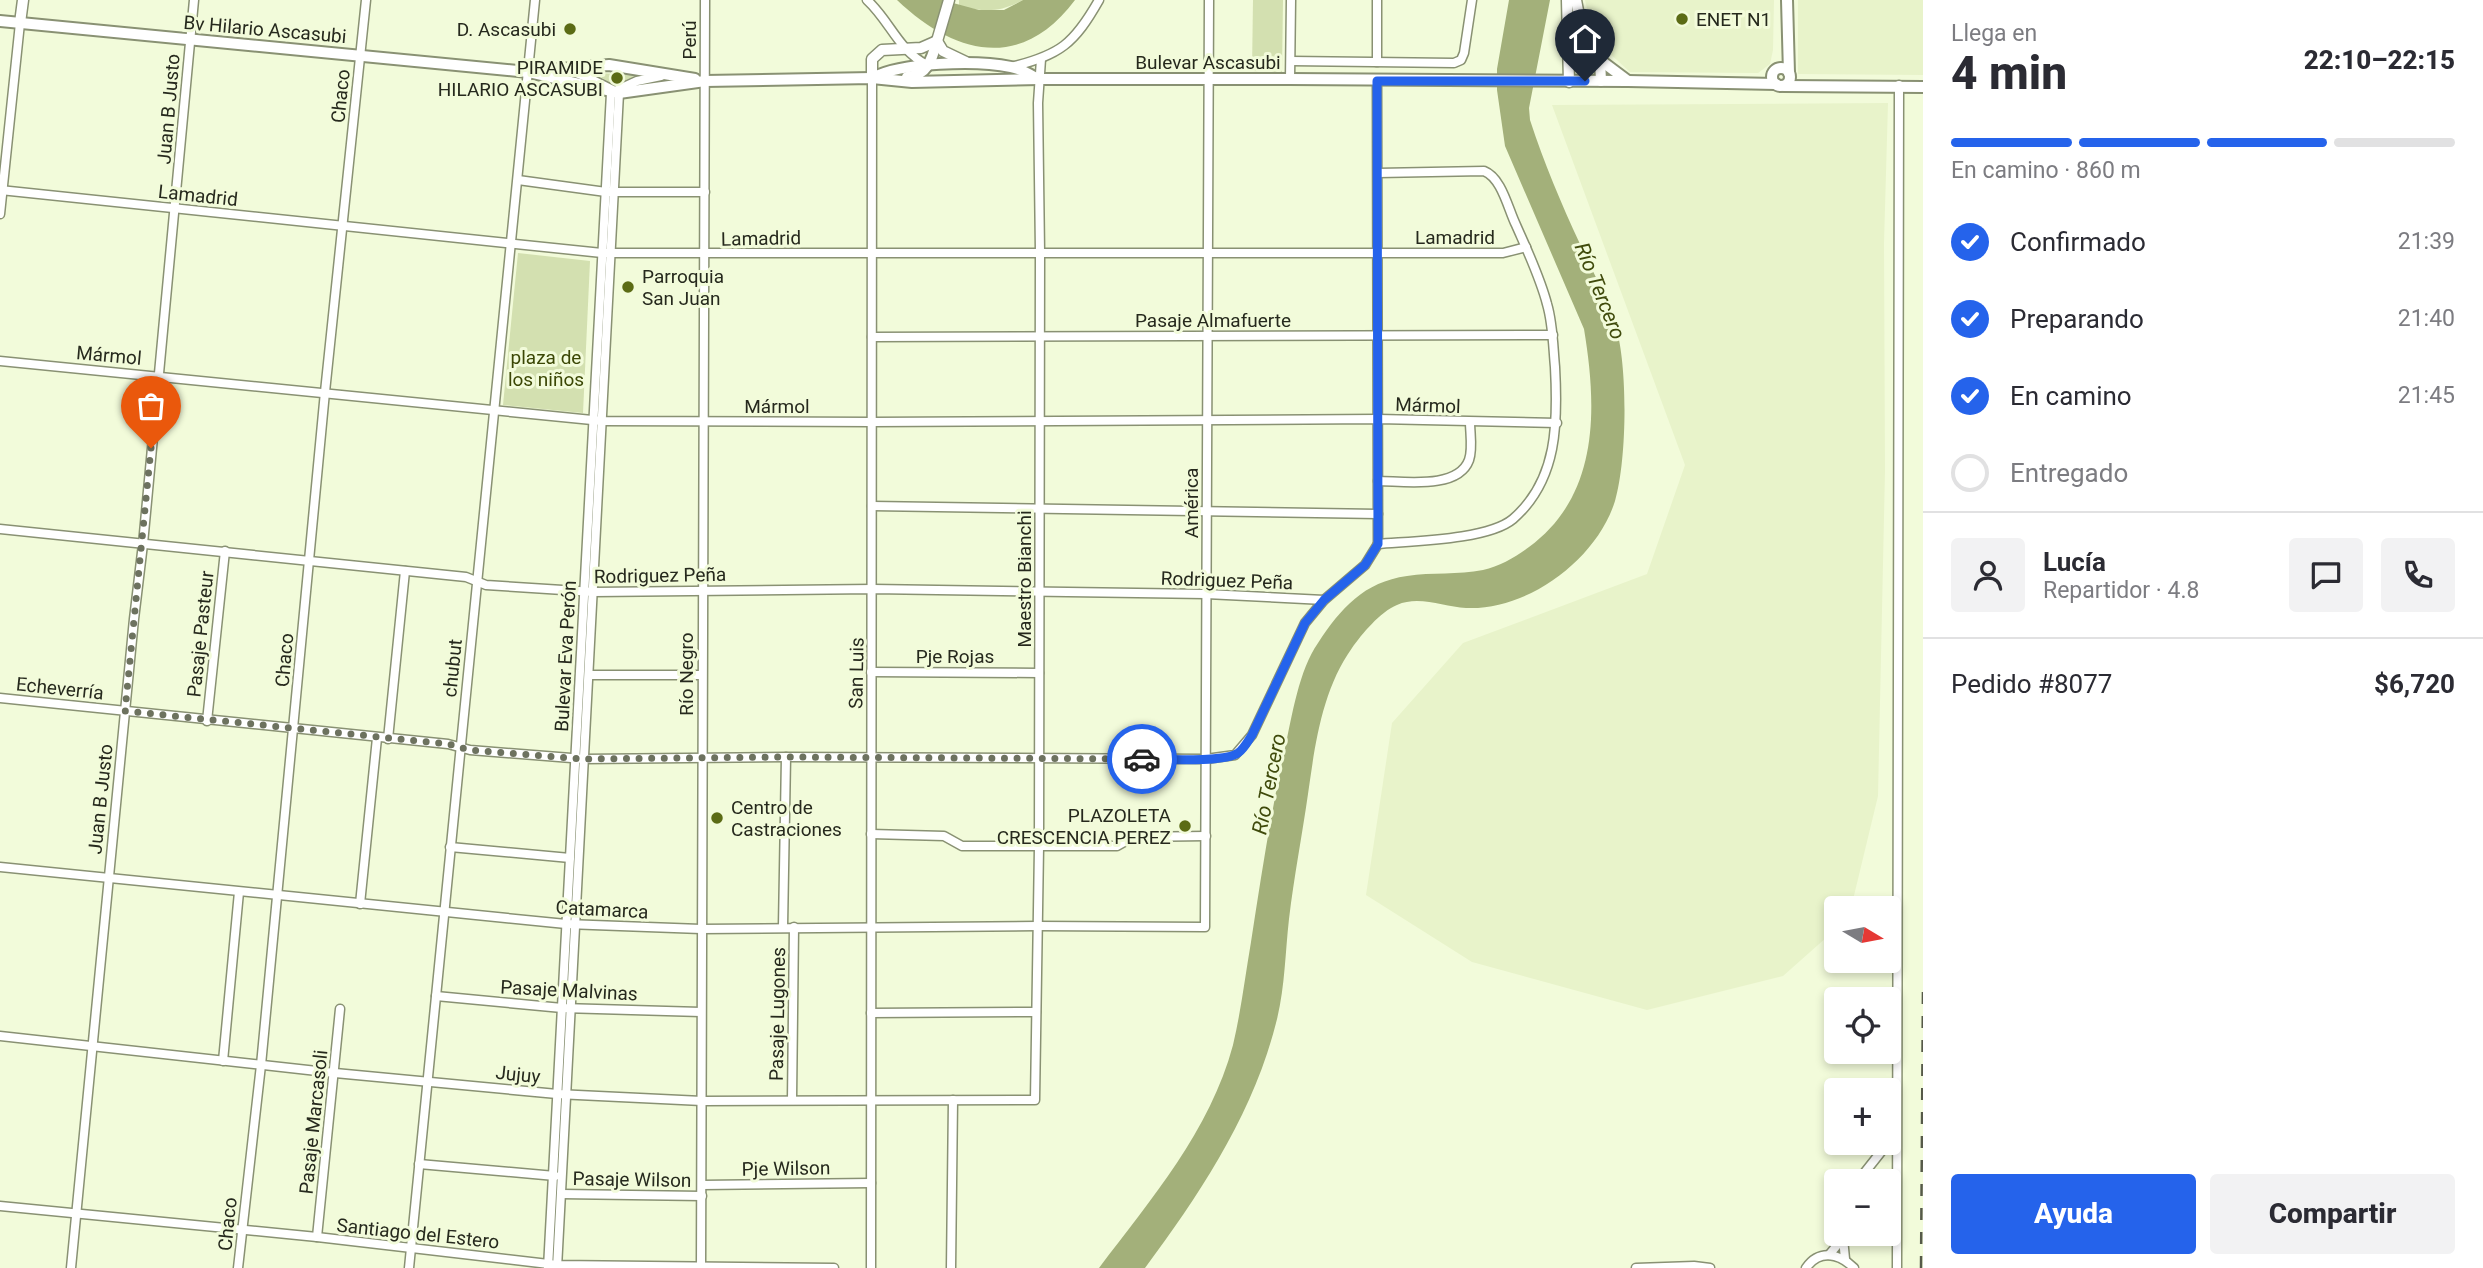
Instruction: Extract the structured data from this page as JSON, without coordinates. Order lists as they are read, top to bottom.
{
  "streets": {
    "main road": ["Bv Hilario Ascasubi", "Bulevar Ascasubi"],
    "street": [
      "Perú",
      "Chaco",
      "Juan B Justo",
      "Lamadrid",
      "Pasaje Almafuerte",
      "Mármol",
      "América",
      "Rodriguez Peña",
      "Maestro Bianchi",
      "Pasaje Pasteur",
      "Bulevar Eva Perón",
      "Pje Rojas",
      "chubut",
      "San Luis",
      "Río Negro",
      "Echeverría",
      "Catamarca",
      "Pasaje Malvinas",
      "Pasaje Lugones",
      "Jujuy",
      "Pasaje Marcasoli",
      "Pje Wilson",
      "Pasaje Wilson",
      "Santiago del Estero"
    ]
  },
  "crossings": [
    ["Bv Hilario Ascasubi", "Chaco"],
    ["Bv Hilario Ascasubi", "Juan B Justo"],
    ["Bv Hilario Ascasubi", "chubut"],
    ["Perú", "Río Negro"],
    ["Bulevar Ascasubi", "América"],
    ["Bulevar Ascasubi", "Maestro Bianchi"],
    ["Bulevar Ascasubi", "San Luis"],
    ["Chaco", "Lamadrid"],
    ["Chaco", "Mármol"],
    ["Chaco", "Rodriguez Peña"],
    ["Chaco", "Echeverría"],
    ["Chaco", "Catamarca"],
    ["Chaco", "Jujuy"],
    ["Chaco", "Santiago del Estero"],
    ["Juan B Justo", "Lamadrid"],
    ["Juan B Justo", "Mármol"],
    ["Juan B Justo", "Rodriguez Peña"],
    ["Juan B Justo", "Echeverría"],
    ["Juan B Justo", "Catamarca"],
    ["Juan B Justo", "Jujuy"],
    ["Juan B Justo", "Santiago del Estero"],
    ["Lamadrid", "América"],
    ["Lamadrid", "Maestro Bianchi"],
    ["Lamadrid", "Bulevar Eva Perón"],
    ["Lamadrid", "chubut"],
    ["Lamadrid", "San Luis"],
    ["Lamadrid", "Río Negro"],
    ["Pasaje Almafuerte", "América"],
    ["Pasaje Almafuerte", "Maestro Bianchi"],
    ["Pasaje Almafuerte", "San Luis"],
    ["Mármol", "América"],
    ["Mármol", "Maestro Bianchi"],
    ["Mármol", "Bulevar Eva Perón"],
    ["Mármol", "chubut"],
    ["Mármol", "San Luis"],
    ["Mármol", "Río Negro"],
    ["América", "Rodriguez Peña"],
    ["América", "Echeverría"],
    ["América", "Catamarca"],
    ["Rodriguez Peña", "Maestro Bianchi"],
    ["Rodriguez Peña", "Pasaje Pasteur"],
    ["Rodriguez Peña", "Bulevar Eva Perón"],
    ["Rodriguez Peña", "chubut"],
    ["Rodriguez Peña", "San Luis"],
    ["Rodriguez Peña", "Río Negro"],
    ["Rodriguez Peña", "Echeverría"],
    ["Maestro Bianchi", "Pje Rojas"],
    ["Maestro Bianchi", "Echeverría"],
    ["Maestro Bianchi", "Catamarca"],
    ["Maestro Bianchi", "Jujuy"],
    ["Pasaje Pasteur", "Echeverría"],
    ["Bulevar Eva Perón", "Echeverría"],
    ["Bulevar Eva Perón", "Catamarca"],
    ["Bulevar Eva Perón", "Pasaje Malvinas"],
    ["Bulevar Eva Perón", "Jujuy"],
    ["Bulevar Eva Perón", "Pasaje Wilson"],
    ["Bulevar Eva Perón", "Santiago del Estero"],
    ["Pje Rojas", "San Luis"],
    ["chubut", "Echeverría"],
    ["chubut", "Catamarca"],
    ["chubut", "Pasaje Malvinas"],
    ["chubut", "Jujuy"],
    ["chubut", "Santiago del Estero"],
    ["San Luis", "Echeverría"],
    ["San Luis", "Catamarca"],
    ["San Luis", "Jujuy"],
    ["San Luis", "Pje Wilson"],
    ["Río Negro", "Echeverría"],
    ["Río Negro", "Catamarca"],
    ["Río Negro", "Pasaje Malvinas"],
    ["Río Negro", "Jujuy"],
    ["Río Negro", "Pje Wilson"],
    ["Río Negro", "Pasaje Wilson"],
    ["Río Negro", "Santiago del Estero"],
    ["Echeverría", "Pasaje Lugones"],
    ["Catamarca", "Pasaje Lugones"],
    ["Pasaje Lugones", "Jujuy"],
    ["Jujuy", "Pasaje Marcasoli"],
    ["Pasaje Marcasoli", "Santiago del Estero"]
  ],
  "water": ["Río Tercero"],
  "parks": ["plaza de los niños"],
  "places": [
    "ENET N1",
    "D. Ascasubi",
    "PIRAMIDE HILARIO ASCASUBI",
    "Parroquia San Juan",
    "Centro de Castraciones",
    "PLAZOLETA CRESCENCIA PEREZ"
  ],
  "north": "right",
  "page": {
    "heading": ["4 min", "Llega en", "22:10–22:15"],
    "panel": [
      "Lucía",
      "Repartidor · 4.8",
      "Pedido #8077",
      "$6,720"
    ],
    "bar": "En camino · 860 m",
    "list": [
      ["Confirmado", "21:39"],
      ["Preparando", "21:40"],
      ["En camino", "21:45"],
      "Entregado"
    ],
    "map_buttons": ["+", "−"],
    "buttons": ["Ayuda", "Compartir"]
  }
}
